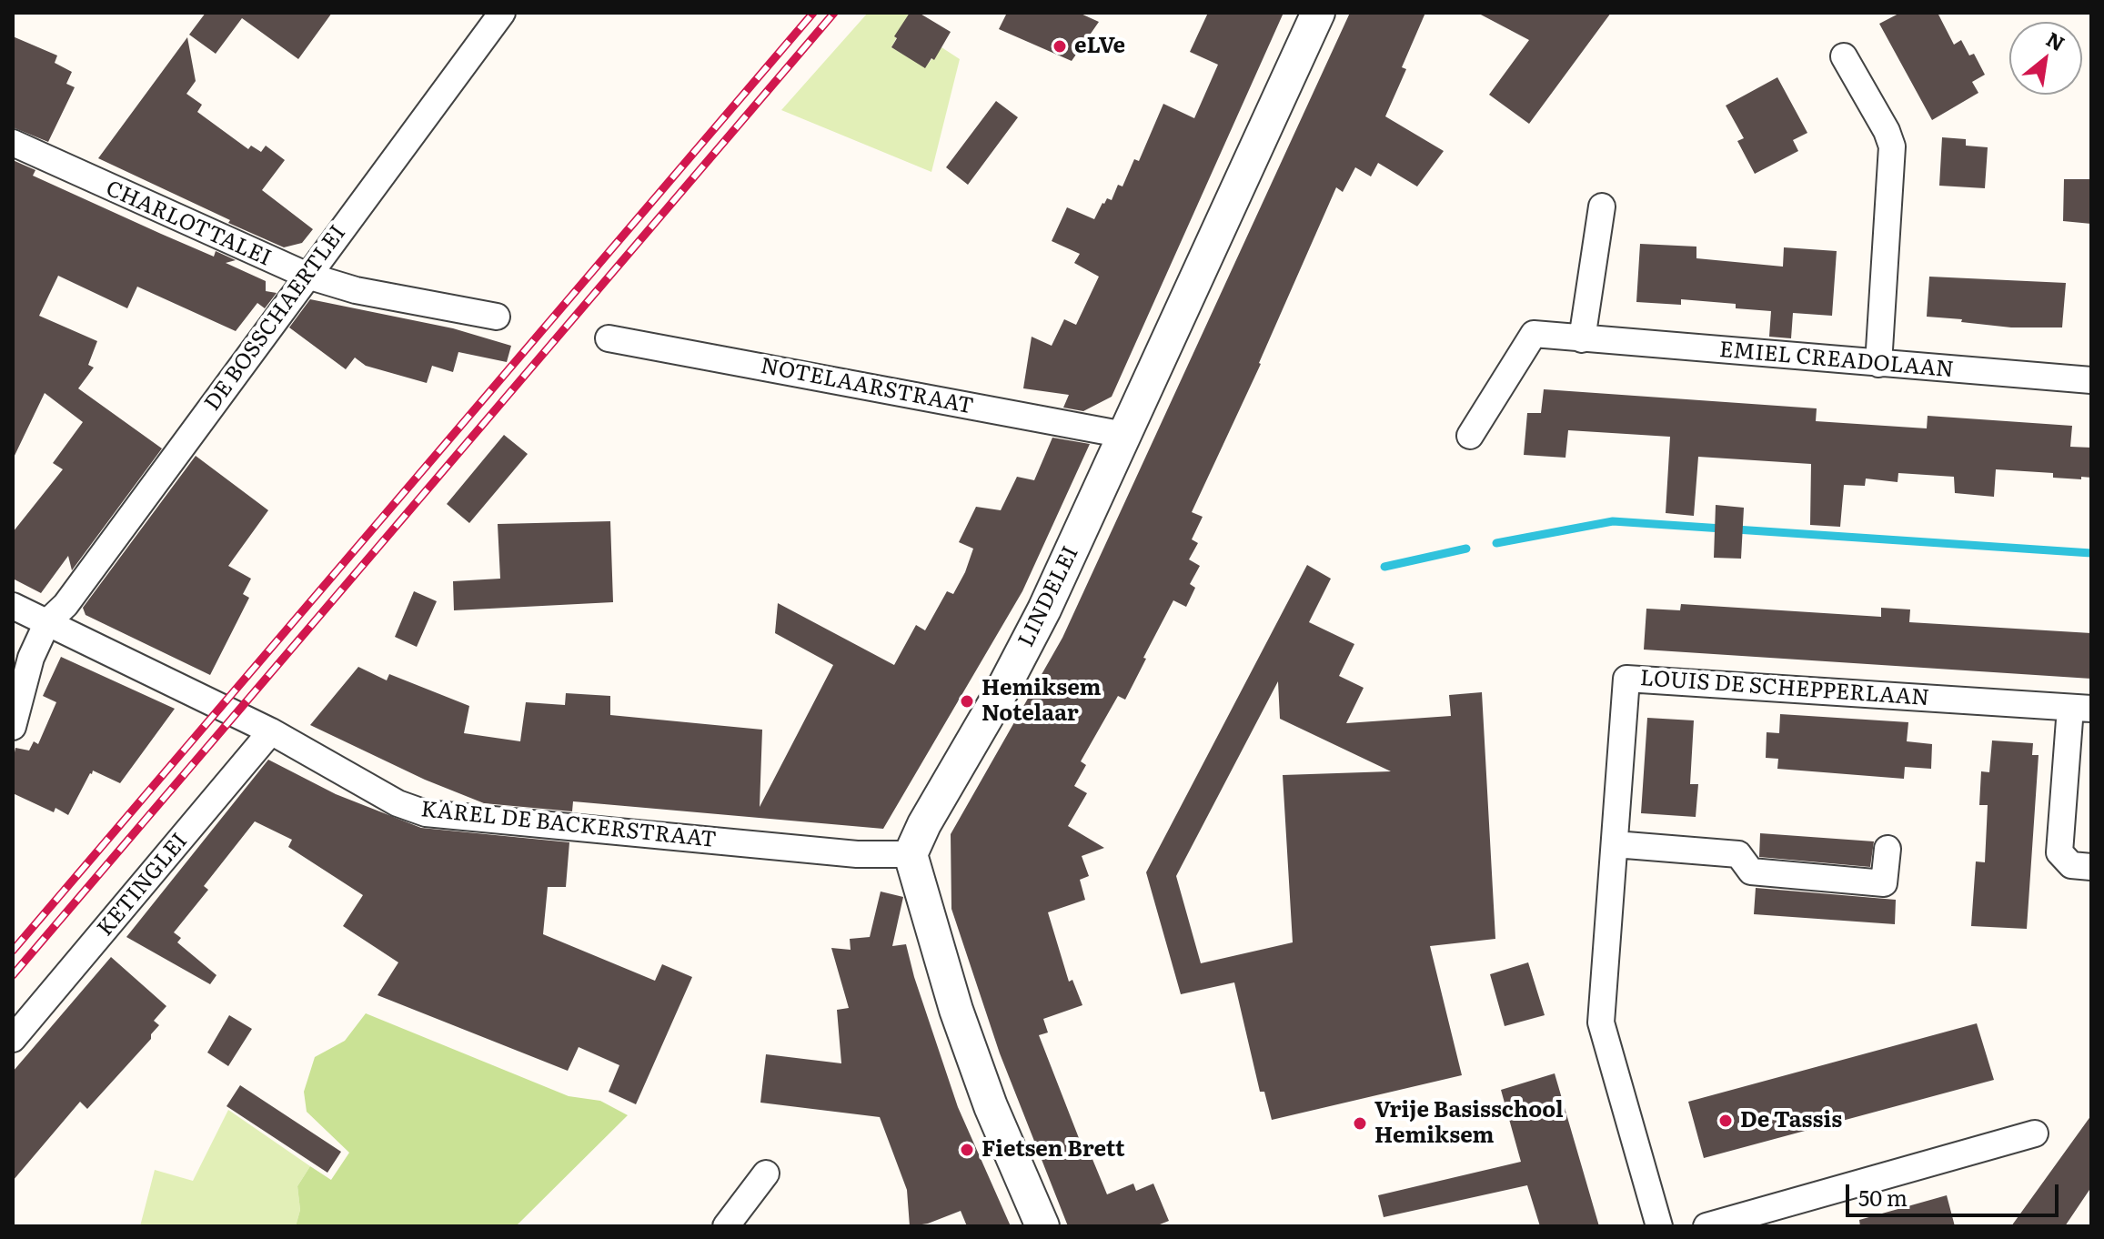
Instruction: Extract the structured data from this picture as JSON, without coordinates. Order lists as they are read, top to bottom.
{
  "streets": {
    "street": [
      "CHARLOTTALEI",
      "DE BOSSCHAERTLEI",
      "EMIEL CREADOLAAN",
      "NOTELAARSTRAAT",
      "LINDELEI",
      "LOUIS DE SCHEPPERLAAN",
      "KAREL DE BACKERSTRAAT",
      "KETINGLEI"
    ]
  },
  "crossings": [
    ["CHARLOTTALEI", "DE BOSSCHAERTLEI"],
    ["DE BOSSCHAERTLEI", "KAREL DE BACKERSTRAAT"],
    ["NOTELAARSTRAAT", "LINDELEI"],
    ["LINDELEI", "KAREL DE BACKERSTRAAT"],
    ["KAREL DE BACKERSTRAAT", "KETINGLEI"]
  ],
  "places": [
    "eLVe",
    "Hemiksem Notelaar",
    "De Tassis",
    "Vrije Basisschool Hemiksem",
    "Fietsen Brett"
  ],
  "scale_bar": "50 m",
  "north": "top right"
}
